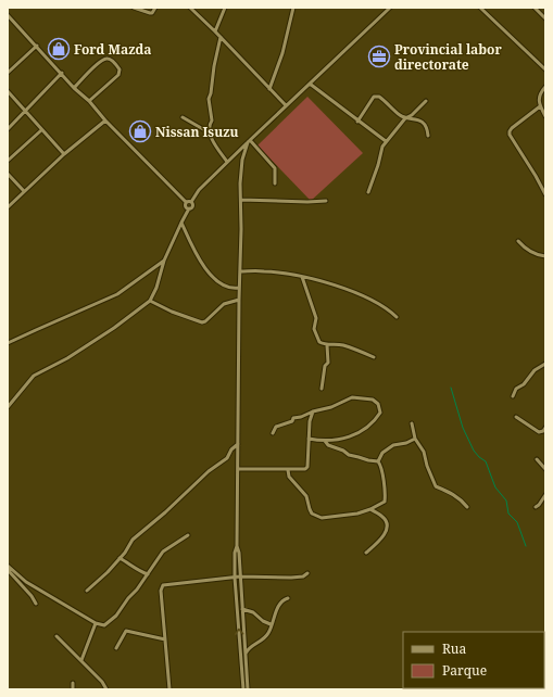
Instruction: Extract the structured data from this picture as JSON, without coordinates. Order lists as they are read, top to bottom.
{
  "places": {
    "shop": ["Ford Mazda", "Nissan Isuzu"],
    "office": ["Provincial labor directorate"]
  },
  "legend": ["Rua", "Parque"]
}
